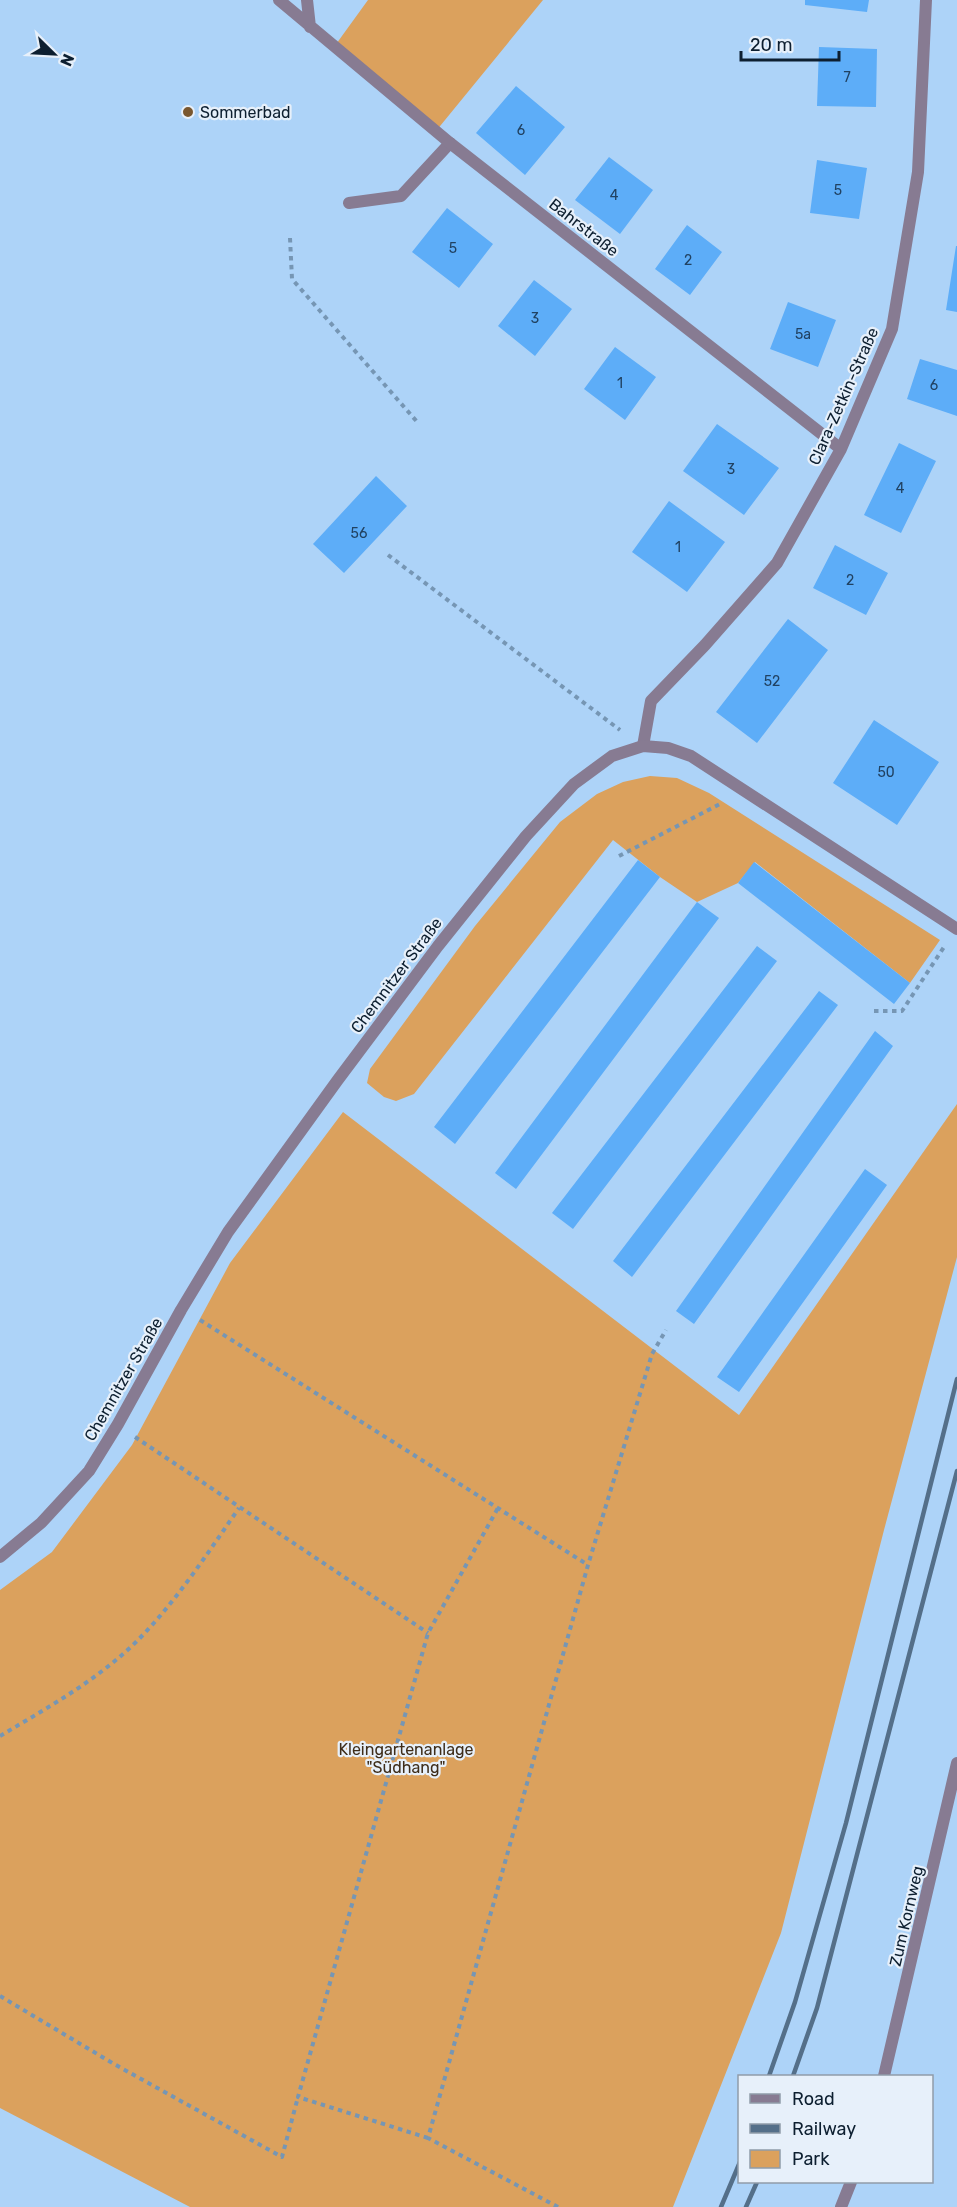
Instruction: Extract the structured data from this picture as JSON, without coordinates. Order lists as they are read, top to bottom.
{
  "streets": {
    "street": [
      "Bahrstraße",
      "Clara-Zetkin-Straße",
      "Chemnitzer Straße",
      "Zum Kornweg"
    ]
  },
  "crossings": [
    ["Bahrstraße", "Clara-Zetkin-Straße"],
    ["Clara-Zetkin-Straße", "Chemnitzer Straße"]
  ],
  "parks": ["Kleingartenanlage \"Südhang\""],
  "places": ["Sommerbad"],
  "house_numbers": [
    "7",
    "6",
    "5",
    "4",
    "5",
    "2",
    "3",
    "5a",
    "1",
    "6",
    "3",
    "4",
    "56",
    "1",
    "2",
    "52",
    "50"
  ],
  "legend": ["Road", "Railway", "Park"],
  "scale_bar": "20 m",
  "north": "bottom right"
}
